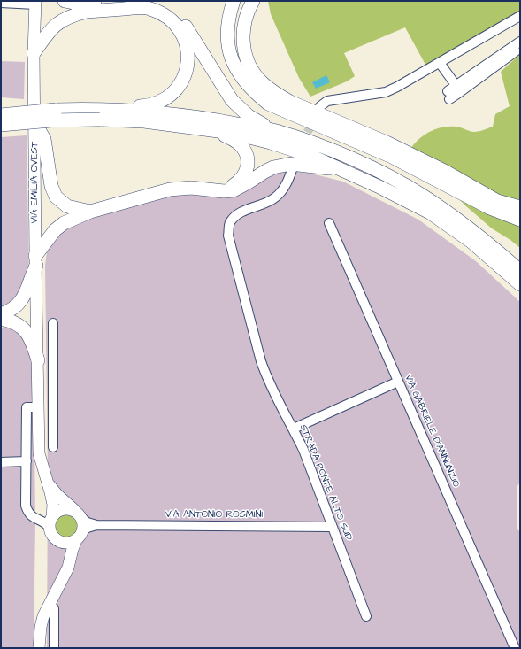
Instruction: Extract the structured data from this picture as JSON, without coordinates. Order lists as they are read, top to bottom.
{
  "streets": {
    "main road": ["VIA EMILIA OVEST"],
    "street": ["VIA GABRIELE D'ANNUNZIO", "STRADA PONTE ALTO SUD", "VIA ANTONIO ROSMINI"]
  },
  "crossings": [
    ["STRADA PONTE ALTO SUD", "VIA ANTONIO ROSMINI"]
  ]
}
